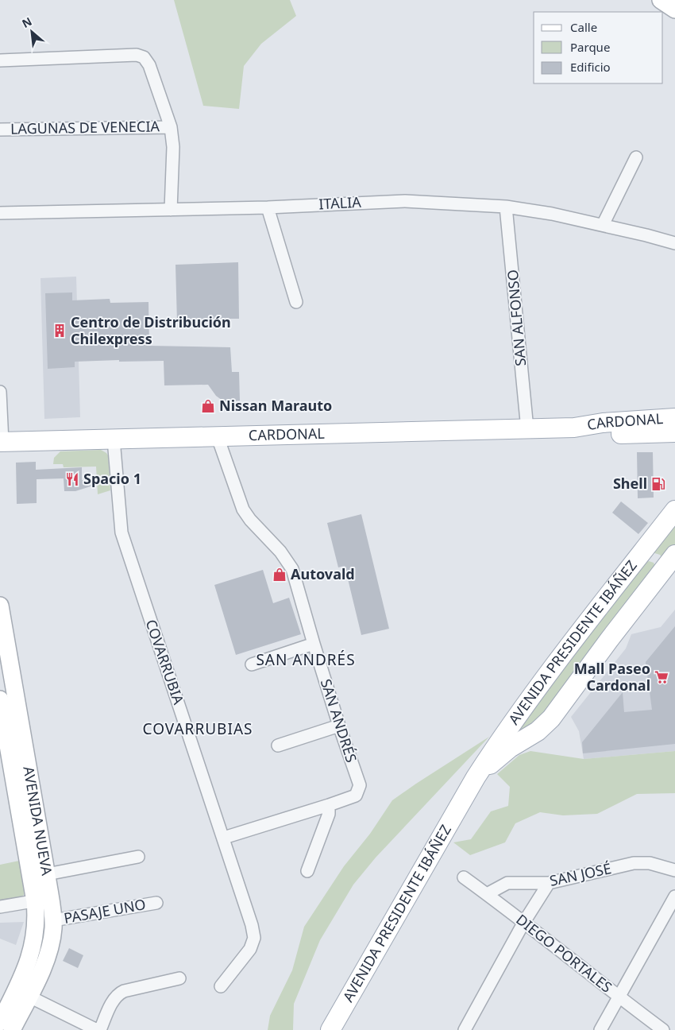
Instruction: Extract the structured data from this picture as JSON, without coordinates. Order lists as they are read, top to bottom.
{
  "streets": {
    "main road": ["CARDONAL", "AVENIDA PRESIDENTE IBÁÑEZ"],
    "street": [
      "LAGUNAS DE VENECIA",
      "ITALIA",
      "SAN ALFONSO",
      "COVARRUBIA",
      "SAN ANDRÉS",
      "AVENIDA NUEVA",
      "SAN JOSÉ",
      "PASAJE UNO",
      "DIEGO PORTALES"
    ]
  },
  "crossings": [
    ["ITALIA", "SAN ALFONSO"],
    ["SAN ALFONSO", "CARDONAL"],
    ["CARDONAL", "COVARRUBIA"],
    ["CARDONAL", "SAN ANDRÉS"],
    ["COVARRUBIA", "SAN ANDRÉS"],
    ["AVENIDA NUEVA", "PASAJE UNO"],
    ["SAN JOSÉ", "DIEGO PORTALES"]
  ],
  "districts": ["SAN ANDRÉS", "COVARRUBIAS"],
  "places": {
    "building": ["Centro de Distribución Chilexpress"],
    "shop": ["Nissan Marauto", "Autovald"],
    "restaurant": ["Spacio 1"],
    "fuel station": ["Shell"],
    "supermarket": ["Mall Paseo Cardonal"]
  },
  "legend": ["Calle", "Parque", "Edificio"],
  "north": "top left"
}
